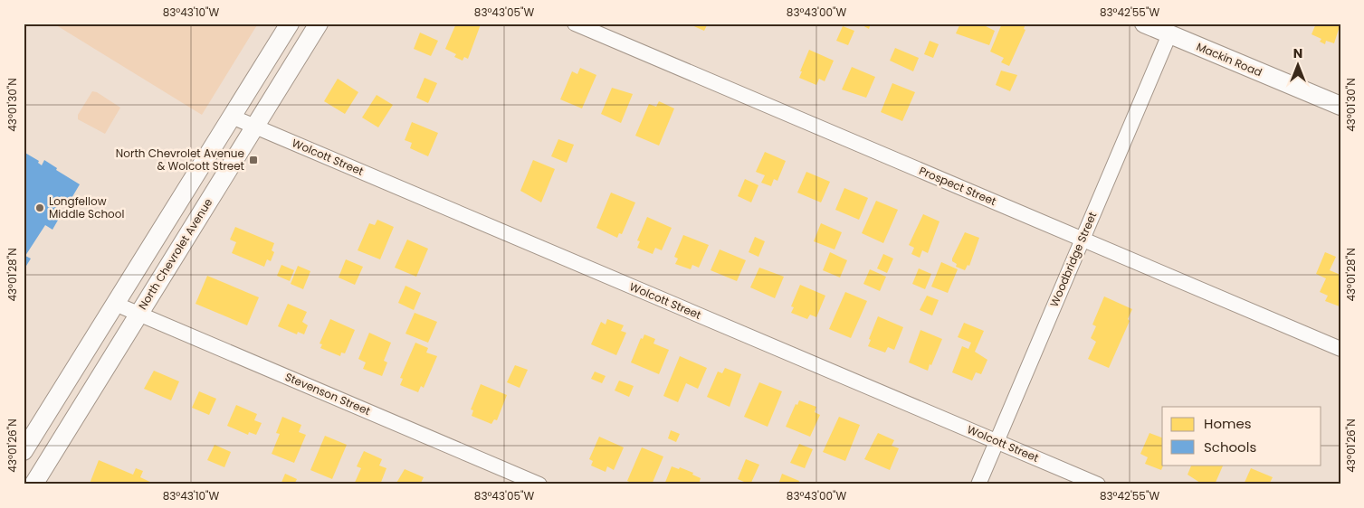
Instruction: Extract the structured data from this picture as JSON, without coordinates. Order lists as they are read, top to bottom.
{
  "streets": {
    "street": [
      "Mackin Road",
      "Wolcott Street",
      "Prospect Street",
      "North Chevrolet Avenue",
      "Woodbridge Street",
      "Stevenson Street"
    ]
  },
  "crossings": [
    ["Mackin Road", "Woodbridge Street"],
    ["Wolcott Street", "North Chevrolet Avenue"],
    ["Wolcott Street", "Woodbridge Street"],
    ["Prospect Street", "Woodbridge Street"],
    ["North Chevrolet Avenue", "Stevenson Street"]
  ],
  "places": {
    "transit": ["North Chevrolet Avenue & Wolcott Street"],
    "other": ["Longfellow Middle School"]
  },
  "legend": ["Homes", "Schools"],
  "north": "top",
  "coordinates": [
    "83°43'10\"W",
    "83°43'05\"W",
    "83°43'00\"W",
    "83°42'55\"W",
    "43°01'30\"N",
    "43°01'28\"N",
    "43°01'26\"N"
  ]
}
